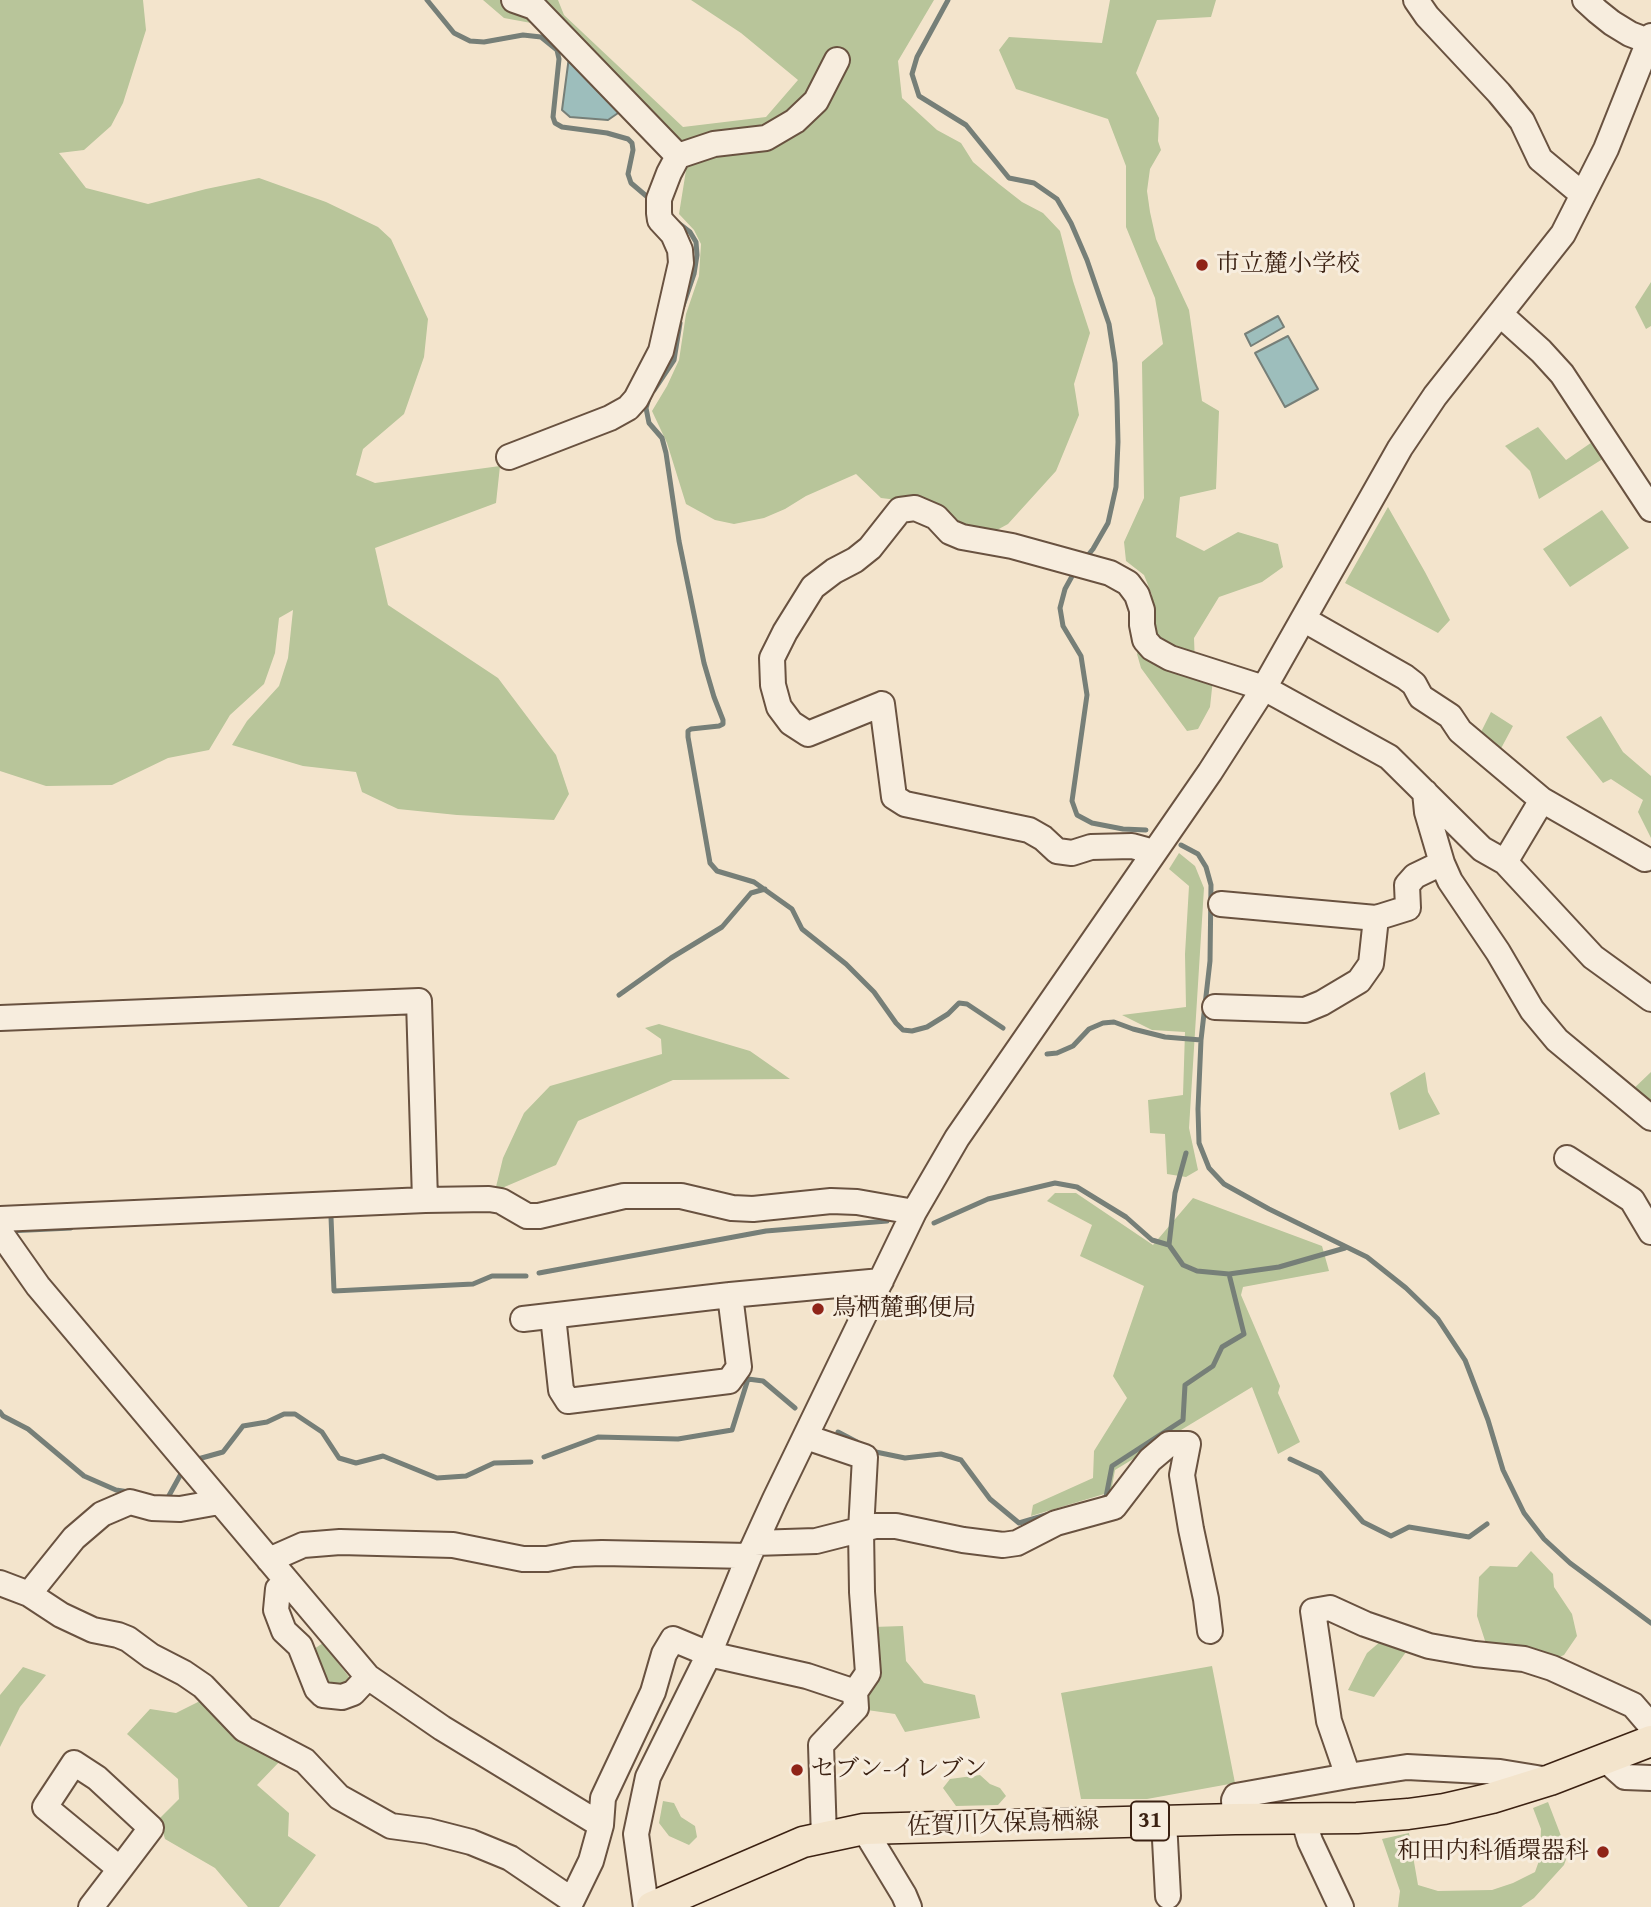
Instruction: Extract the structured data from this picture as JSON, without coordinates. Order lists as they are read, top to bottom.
{
  "streets": {
    "main road": ["31", "佐賀川久保鳥栖線"]
  },
  "places": [
    "市立麓小学校",
    "鳥栖麓郵便局",
    "セブン-イレブン",
    "和田内科循環器科"
  ]
}
